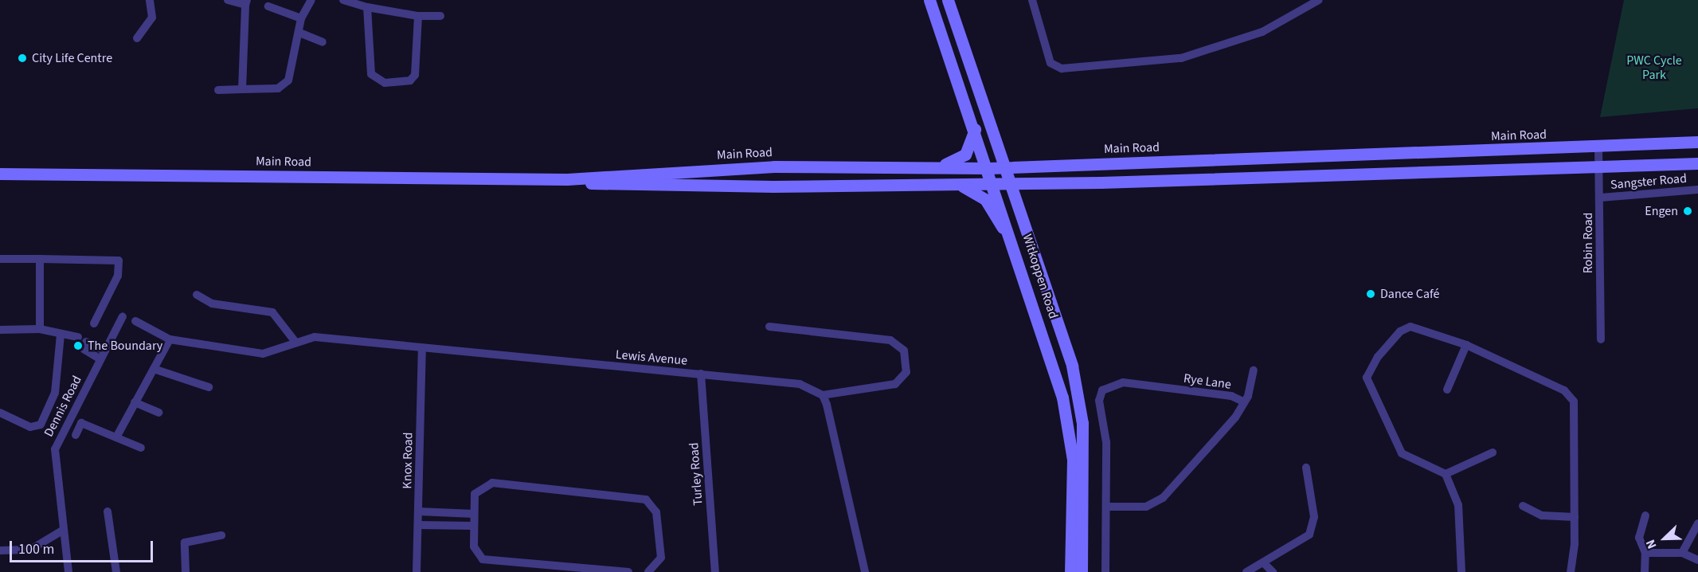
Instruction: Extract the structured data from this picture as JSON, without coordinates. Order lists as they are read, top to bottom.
{
  "streets": {
    "main road": ["Main Road", "Witkoppen Road"],
    "street": [
      "Sangster Road",
      "Robin Road",
      "Lewis Avenue",
      "Rye Lane",
      "Dennis Road",
      "Knox Road",
      "Turley Road"
    ]
  },
  "crossings": [
    ["Main Road", "Robin Road"],
    ["Main Road", "Witkoppen Road"],
    ["Sangster Road", "Robin Road"],
    ["Lewis Avenue", "Knox Road"],
    ["Lewis Avenue", "Turley Road"]
  ],
  "parks": ["PWC Cycle Park"],
  "places": [
    "City Life Centre",
    "Engen",
    "Dance Café",
    "The Boundary"
  ],
  "scale_bar": "100 m",
  "north": "bottom left"
}
